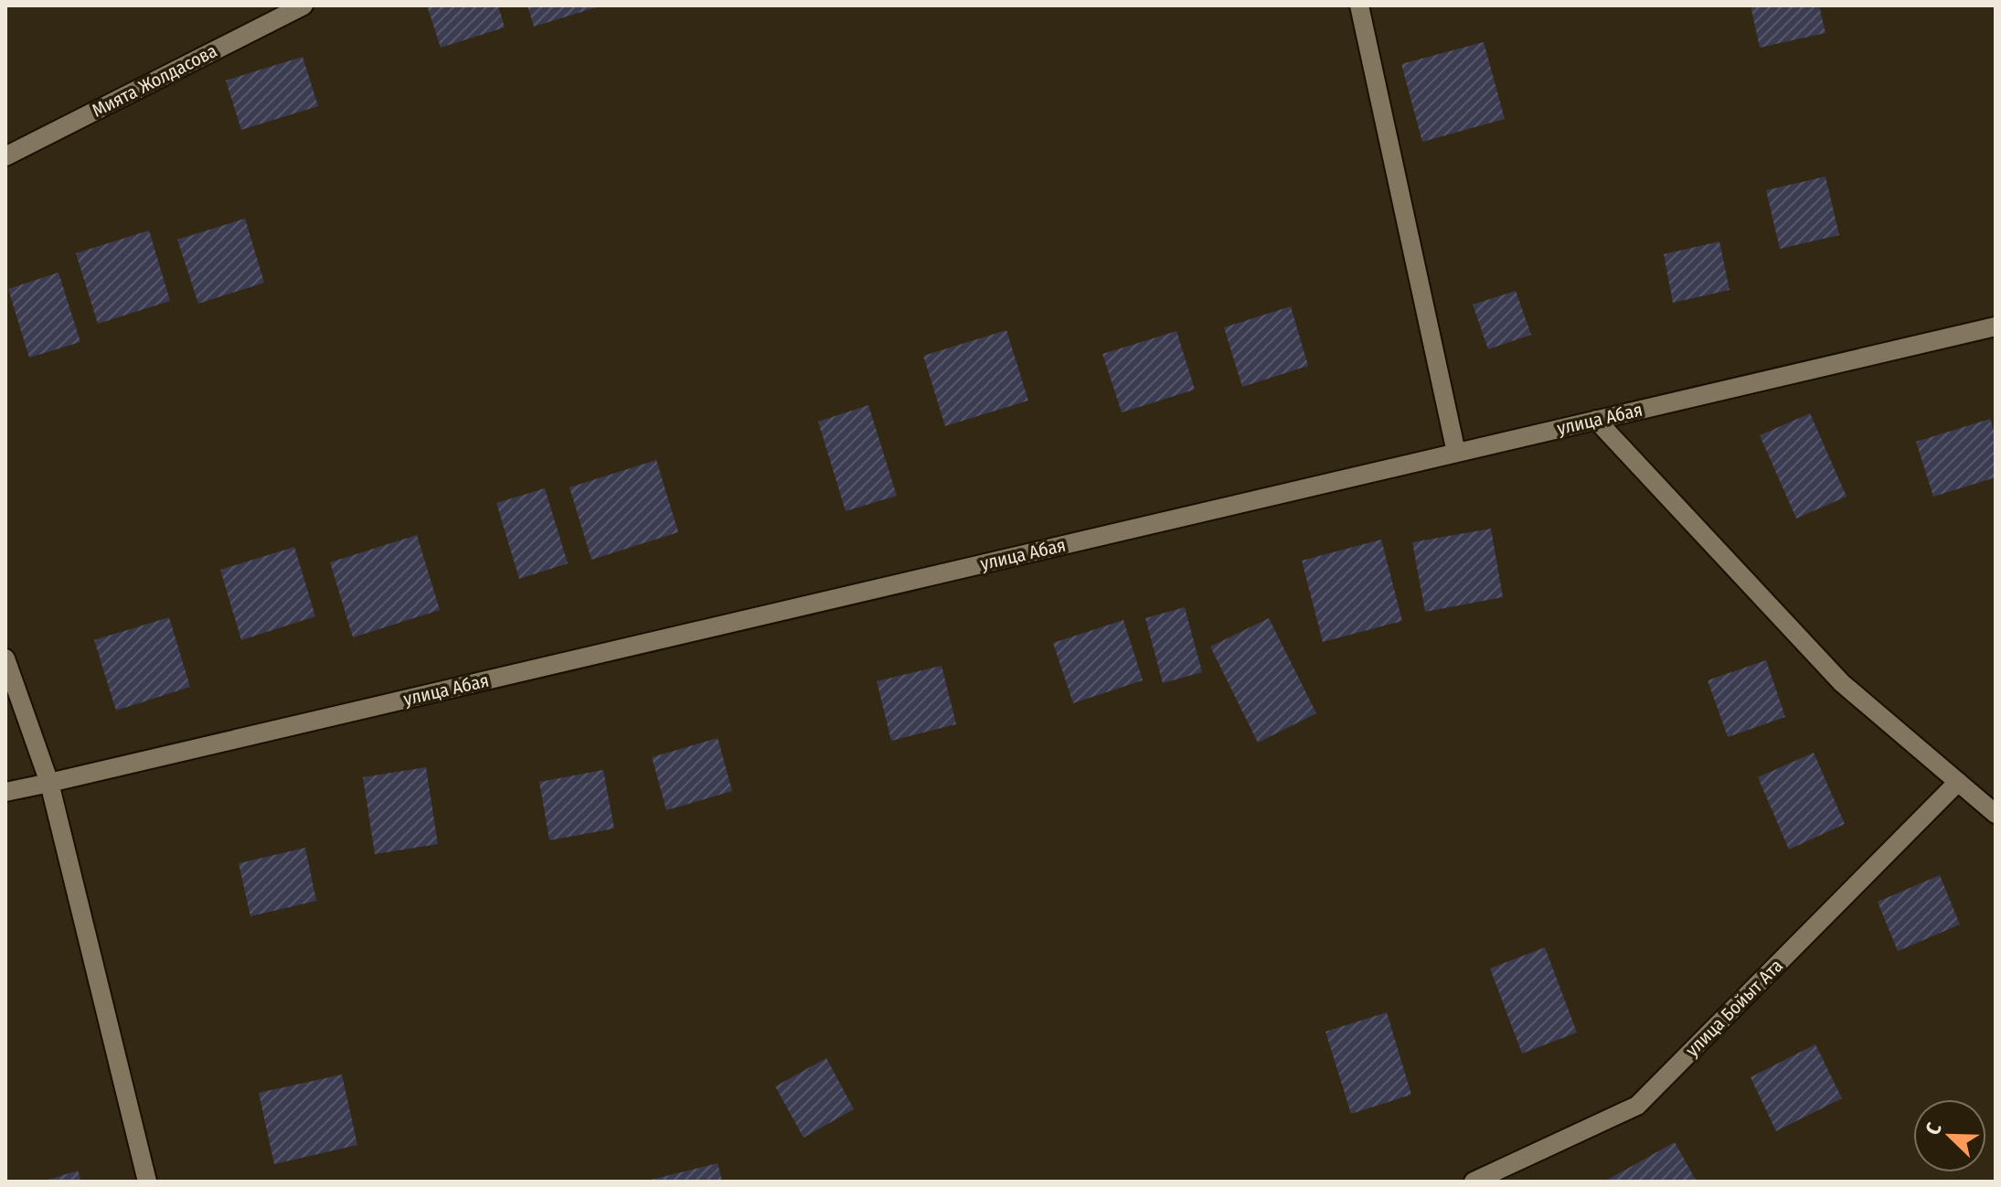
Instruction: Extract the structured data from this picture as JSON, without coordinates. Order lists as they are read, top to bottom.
{
  "streets": {
    "street": ["Мията Жолдасова", "улица Абая", "улица Бойыт Ата"]
  },
  "north": "top left"
}
